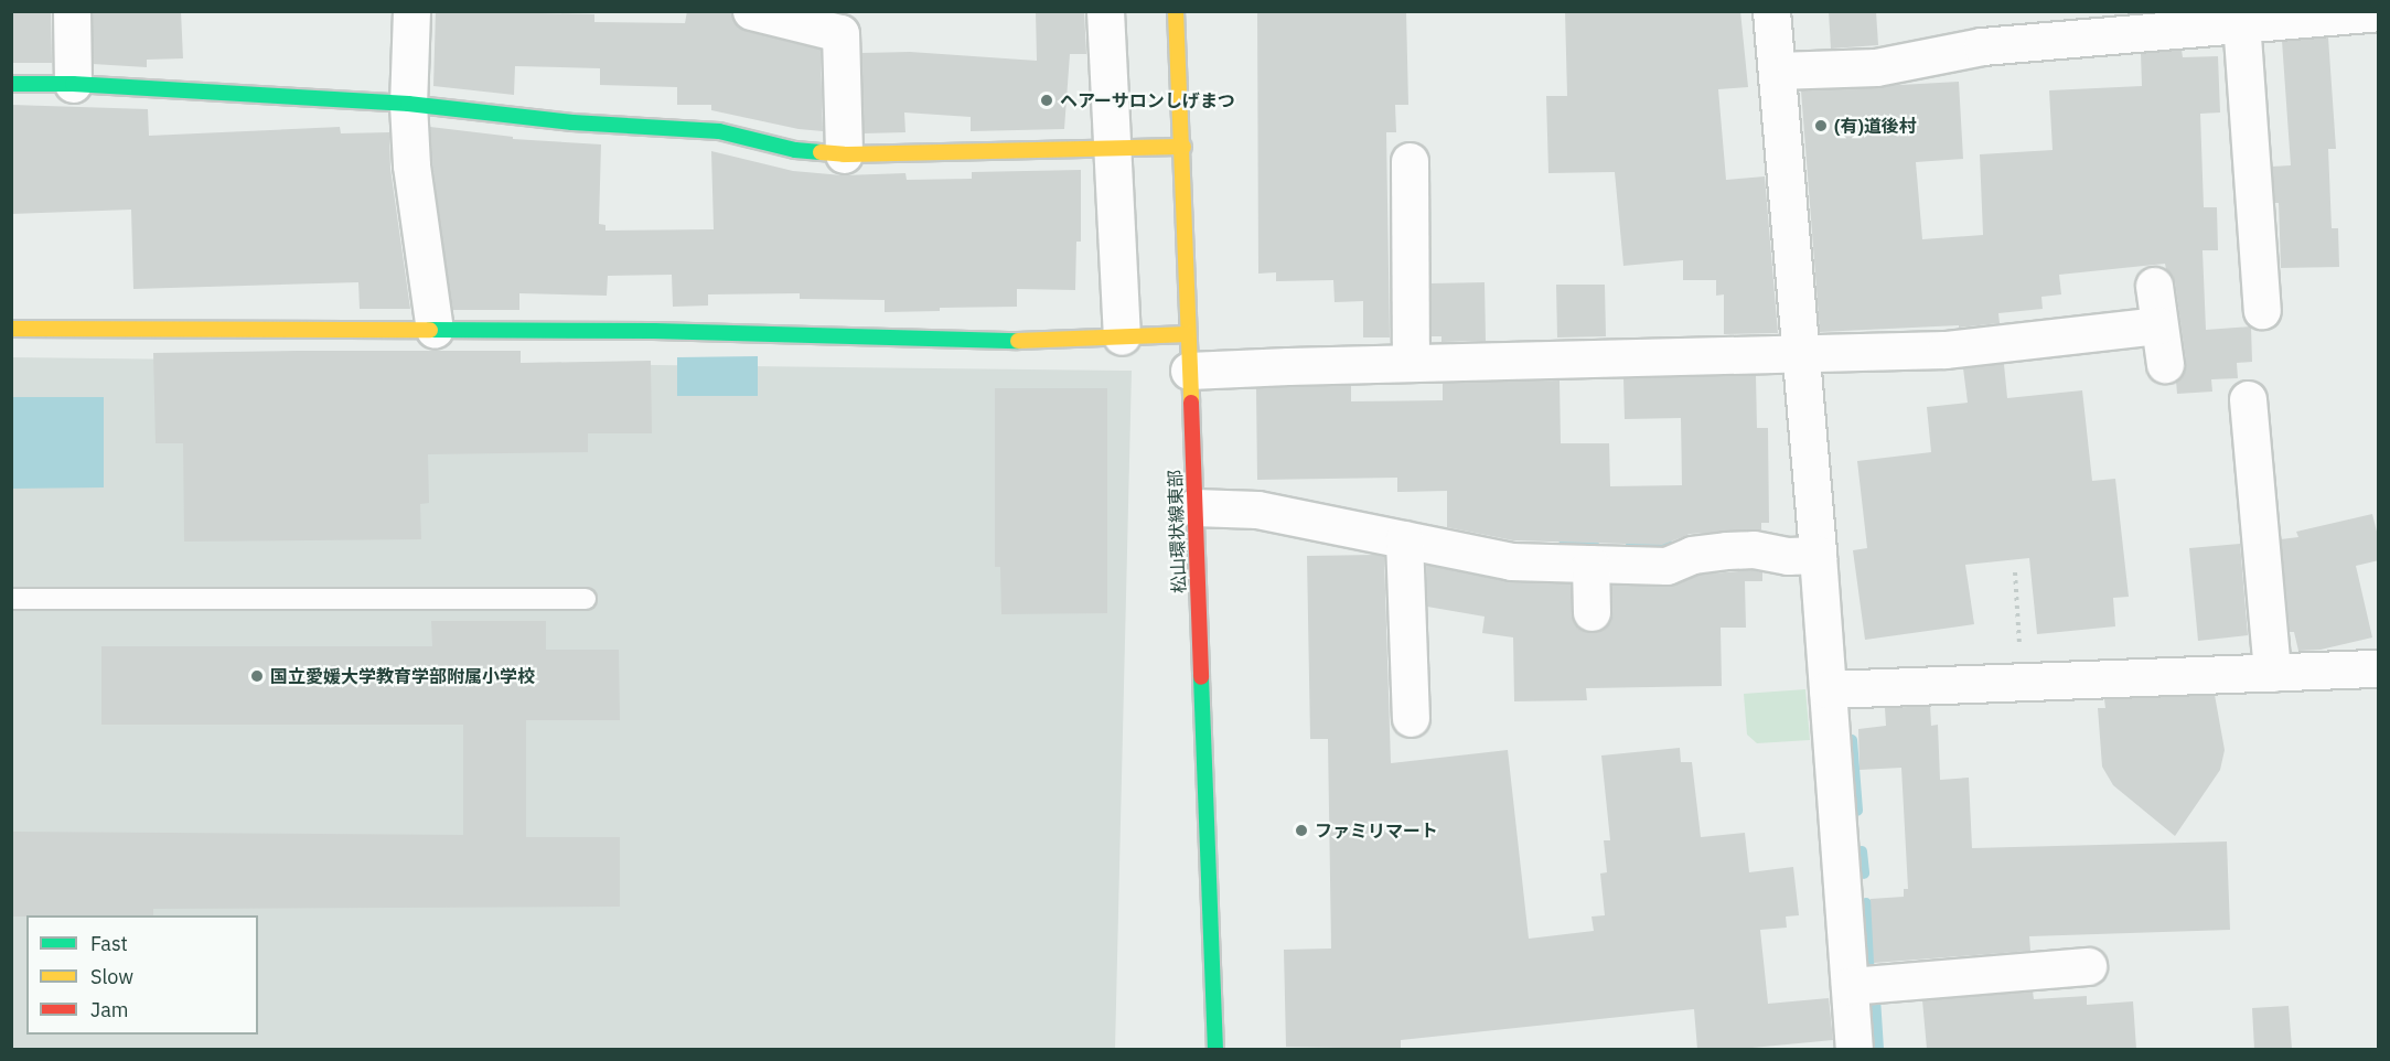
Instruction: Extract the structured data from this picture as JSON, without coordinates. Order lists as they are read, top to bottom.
{
  "streets": {
    "street": ["松山環状線東部"]
  },
  "places": [
    "ヘアーサロンしげまつ",
    "(有)道後村",
    "国立愛媛大学教育学部附属小学校",
    "ファミリマート"
  ],
  "legend": ["Fast", "Slow", "Jam"]
}
